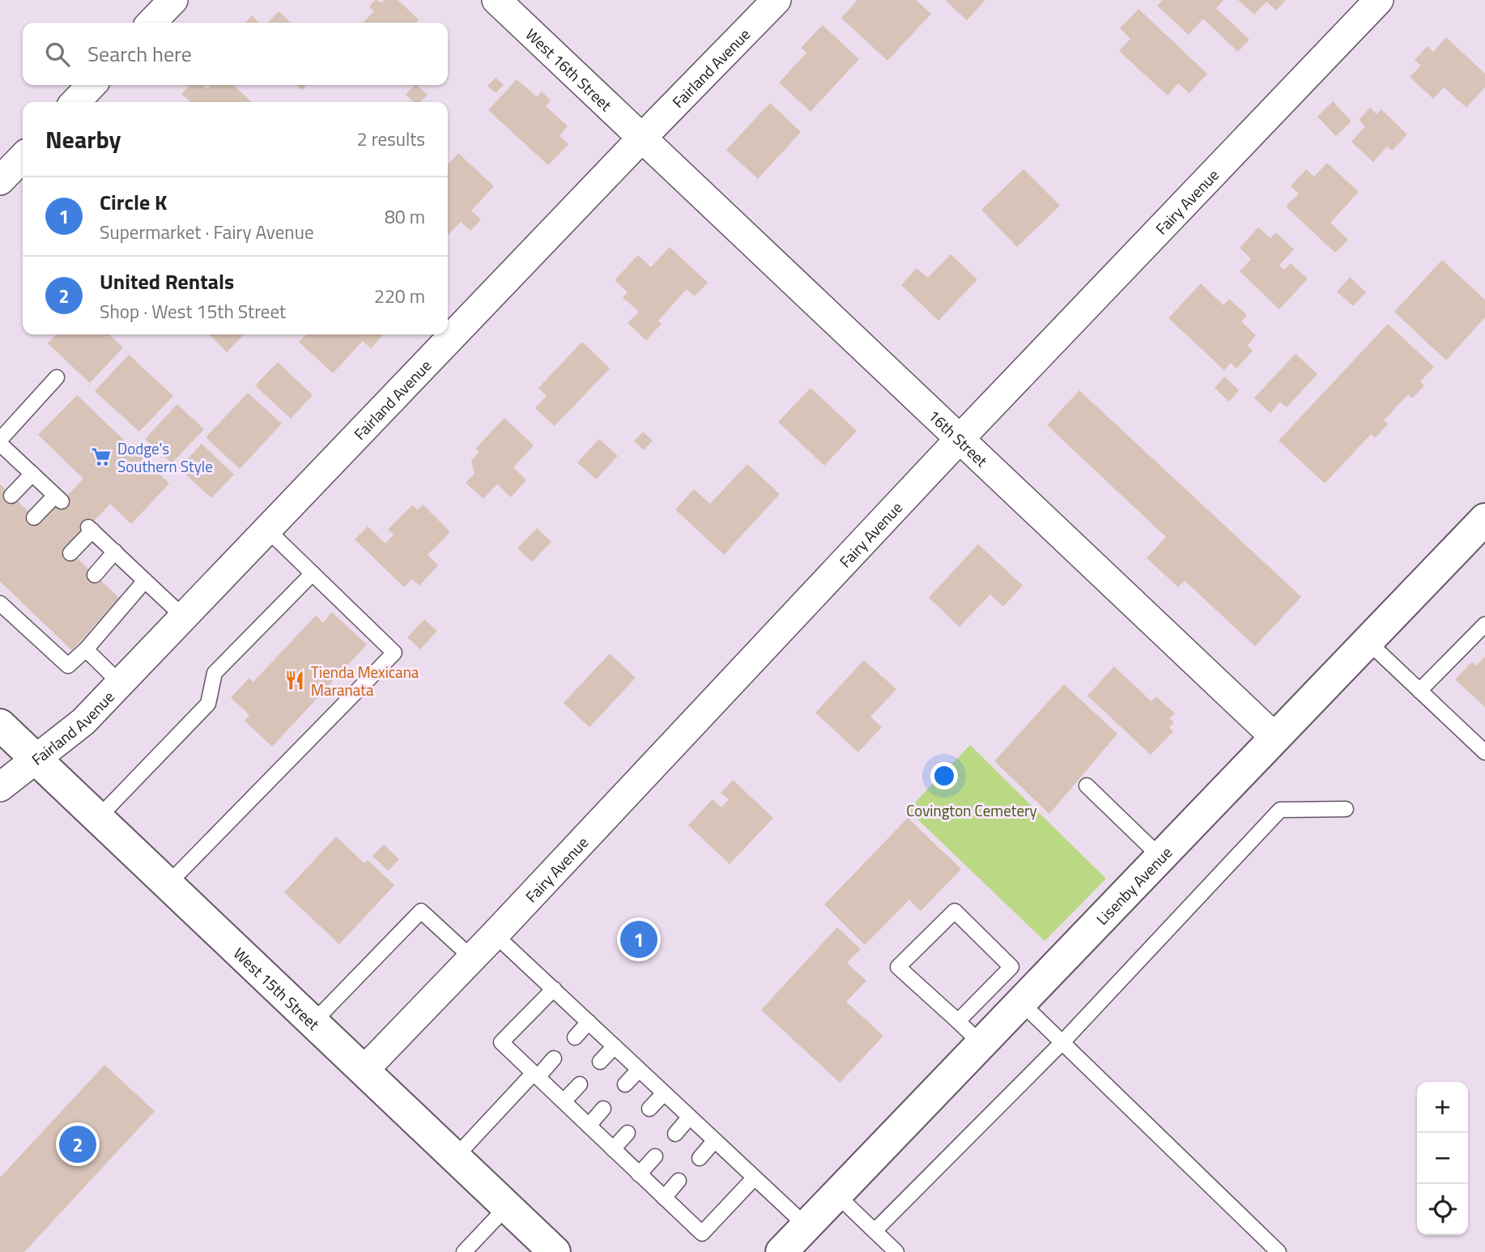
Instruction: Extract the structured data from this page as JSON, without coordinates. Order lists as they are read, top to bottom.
{
  "streets": {
    "main road": ["Lisenby Avenue", "West 15th Street"],
    "street": [
      "Fairland Avenue",
      "West 16th Street",
      "Fairy Avenue",
      "16th Street"
    ]
  },
  "crossings": [
    ["Fairland Avenue", "West 16th Street"],
    ["Fairland Avenue", "16th Street"],
    ["Fairland Avenue", "West 15th Street"],
    ["West 16th Street", "16th Street"],
    ["Fairy Avenue", "16th Street"],
    ["Fairy Avenue", "West 15th Street"],
    ["16th Street", "Lisenby Avenue"]
  ],
  "parks": ["Covington Cemetery"],
  "places": {
    "supermarket": ["Dodge's Southern Style"],
    "restaurant": ["Tienda Mexicana Maranata"]
  },
  "page": {
    "search": "Search here",
    "heading": ["Nearby", "2 results"],
    "list": [
      {
        "mark": "1",
        "name": "Circle K",
        "note": "Supermarket · Fairy Avenue",
        "value": "80 m"
      },
      {
        "mark": "2",
        "name": "United Rentals",
        "note": "Shop · West 15th Street",
        "value": "220 m"
      }
    ],
    "pins": ["1", "2"],
    "map_buttons": ["+", "−"]
  }
}
